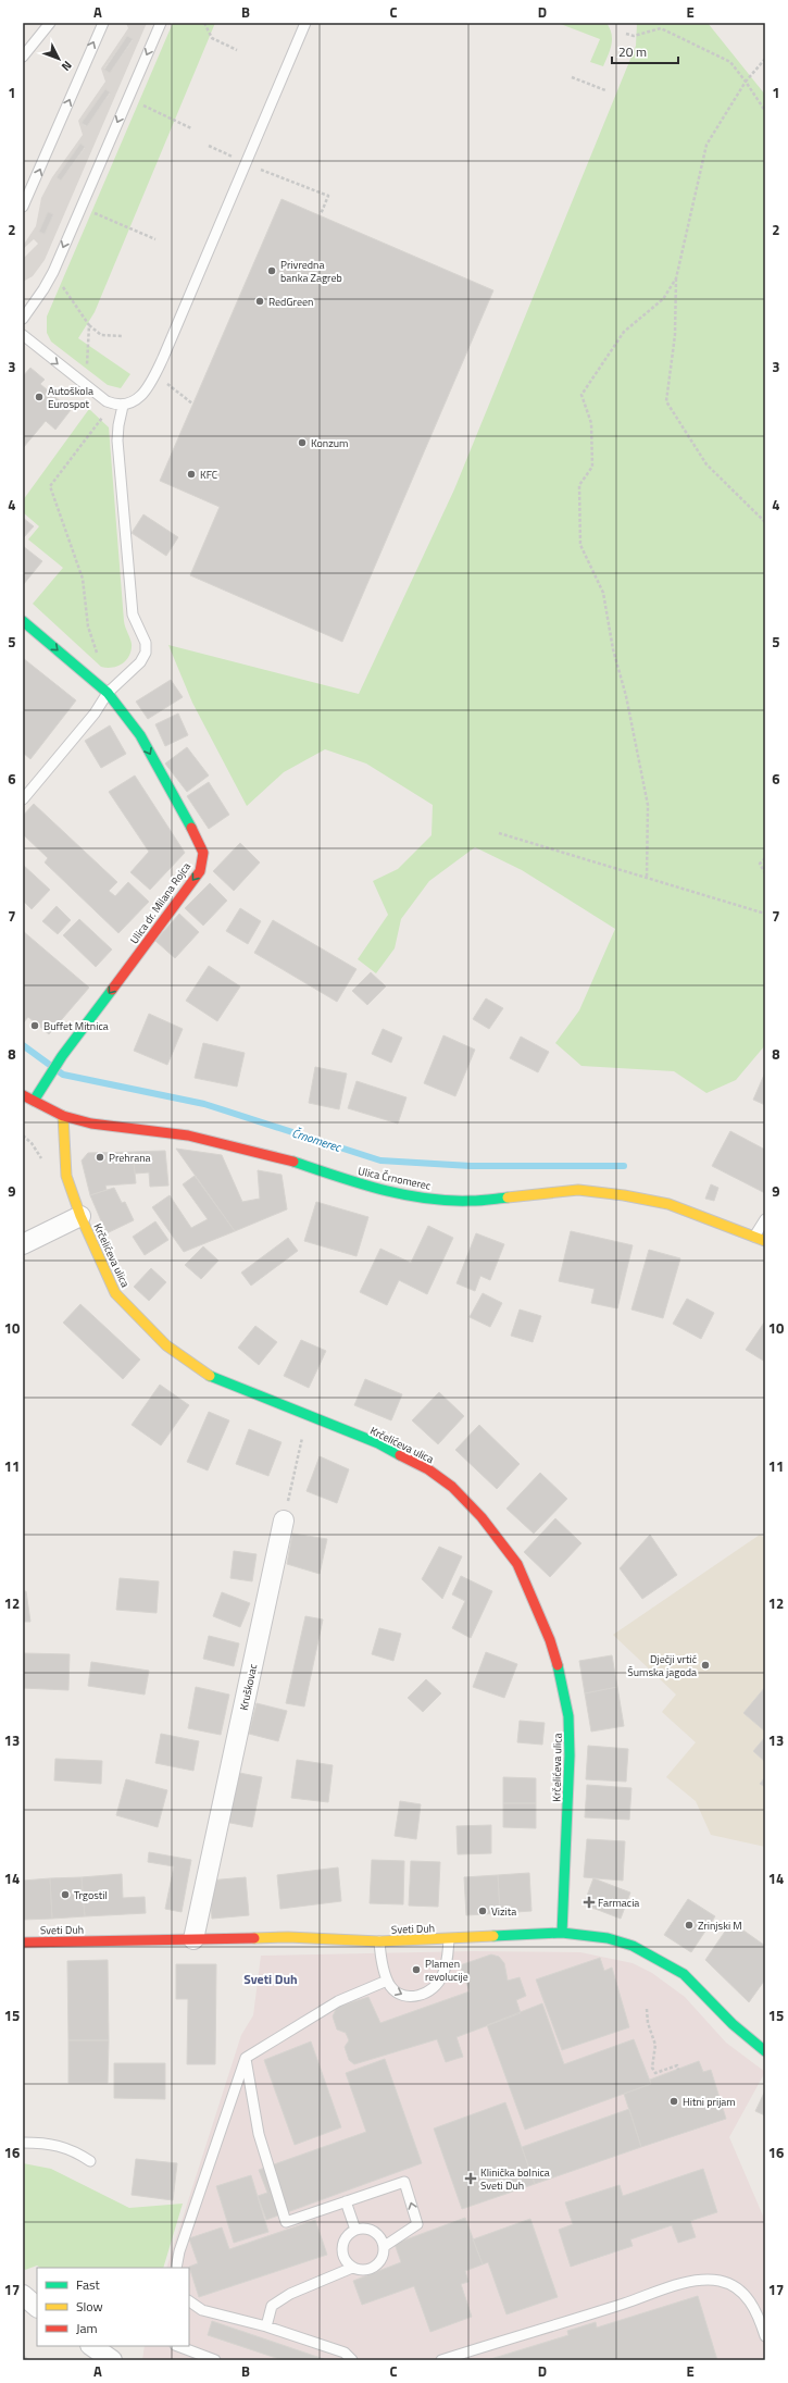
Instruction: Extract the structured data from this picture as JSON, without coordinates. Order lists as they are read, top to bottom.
{
  "streets": {
    "street": [
      "Ulica dr. Milana Rojca",
      "Ulica Črnomerec",
      "Krčelićeva ulica",
      "Kruškovac",
      "Sveti Duh"
    ]
  },
  "crossings": [
    ["Ulica dr. Milana Rojca", "Ulica Črnomerec"],
    ["Ulica Črnomerec", "Krčelićeva ulica"],
    ["Krčelićeva ulica", "Sveti Duh"],
    ["Kruškovac", "Sveti Duh"]
  ],
  "districts": ["Sveti Duh"],
  "water": ["Črnomerec"],
  "places": {
    "other": [
      "Privredna banka Zagreb",
      "RedGreen",
      "Autoškola Eurospot",
      "Konzum",
      "KFC",
      "Buffet Mitnica",
      "Prehrana",
      "Dječji vrtić Šumska jagoda",
      "Trgostil",
      "Vizita",
      "Zrinjski M",
      "Plamen revolucije",
      "Hitni prijam"
    ],
    "health": ["Farmacia", "Klinička bolnica Sveti Duh"]
  },
  "legend": ["Fast", "Slow", "Jam"],
  "scale_bar": "20 m",
  "north": "bottom right",
  "grid": {
    "columns": [
      "A",
      "B",
      "C",
      "D",
      "E"
    ],
    "rows": [
      "1",
      "2",
      "3",
      "4",
      "5",
      "6",
      "7",
      "8",
      "9",
      "10",
      "11",
      "12",
      "13",
      "14",
      "15",
      "16",
      "17"
    ]
  }
}
